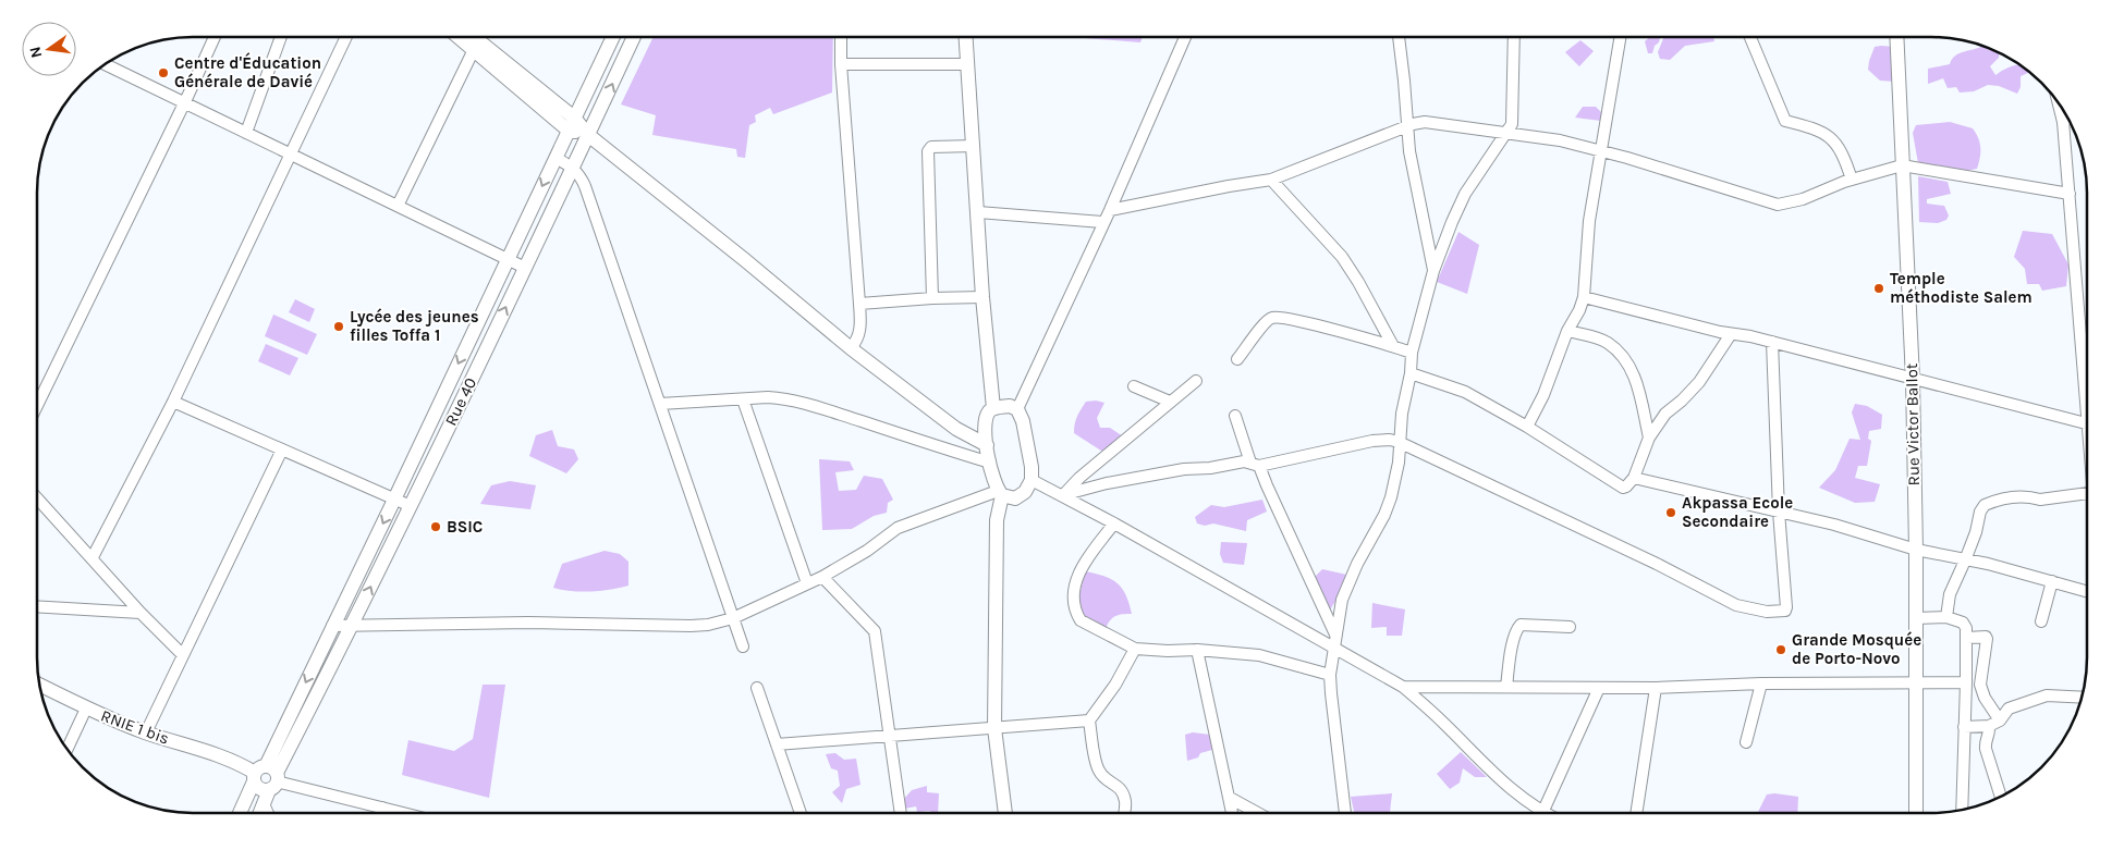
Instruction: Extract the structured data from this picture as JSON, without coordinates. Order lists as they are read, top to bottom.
{
  "streets": {
    "main road": ["Rue 40", "Rue Victor Ballot", "RNIE 1 bis"]
  },
  "crossings": [
    ["Rue 40", "RNIE 1 bis"]
  ],
  "places": [
    "Centre d'Éducation Générale de Davié",
    "Temple méthodiste Salem",
    "Lycée des jeunes filles Toffa 1",
    "Akpassa Ecole Secondaire",
    "BSIC",
    "Grande Mosquée de Porto-Novo"
  ],
  "north": "left"
}
